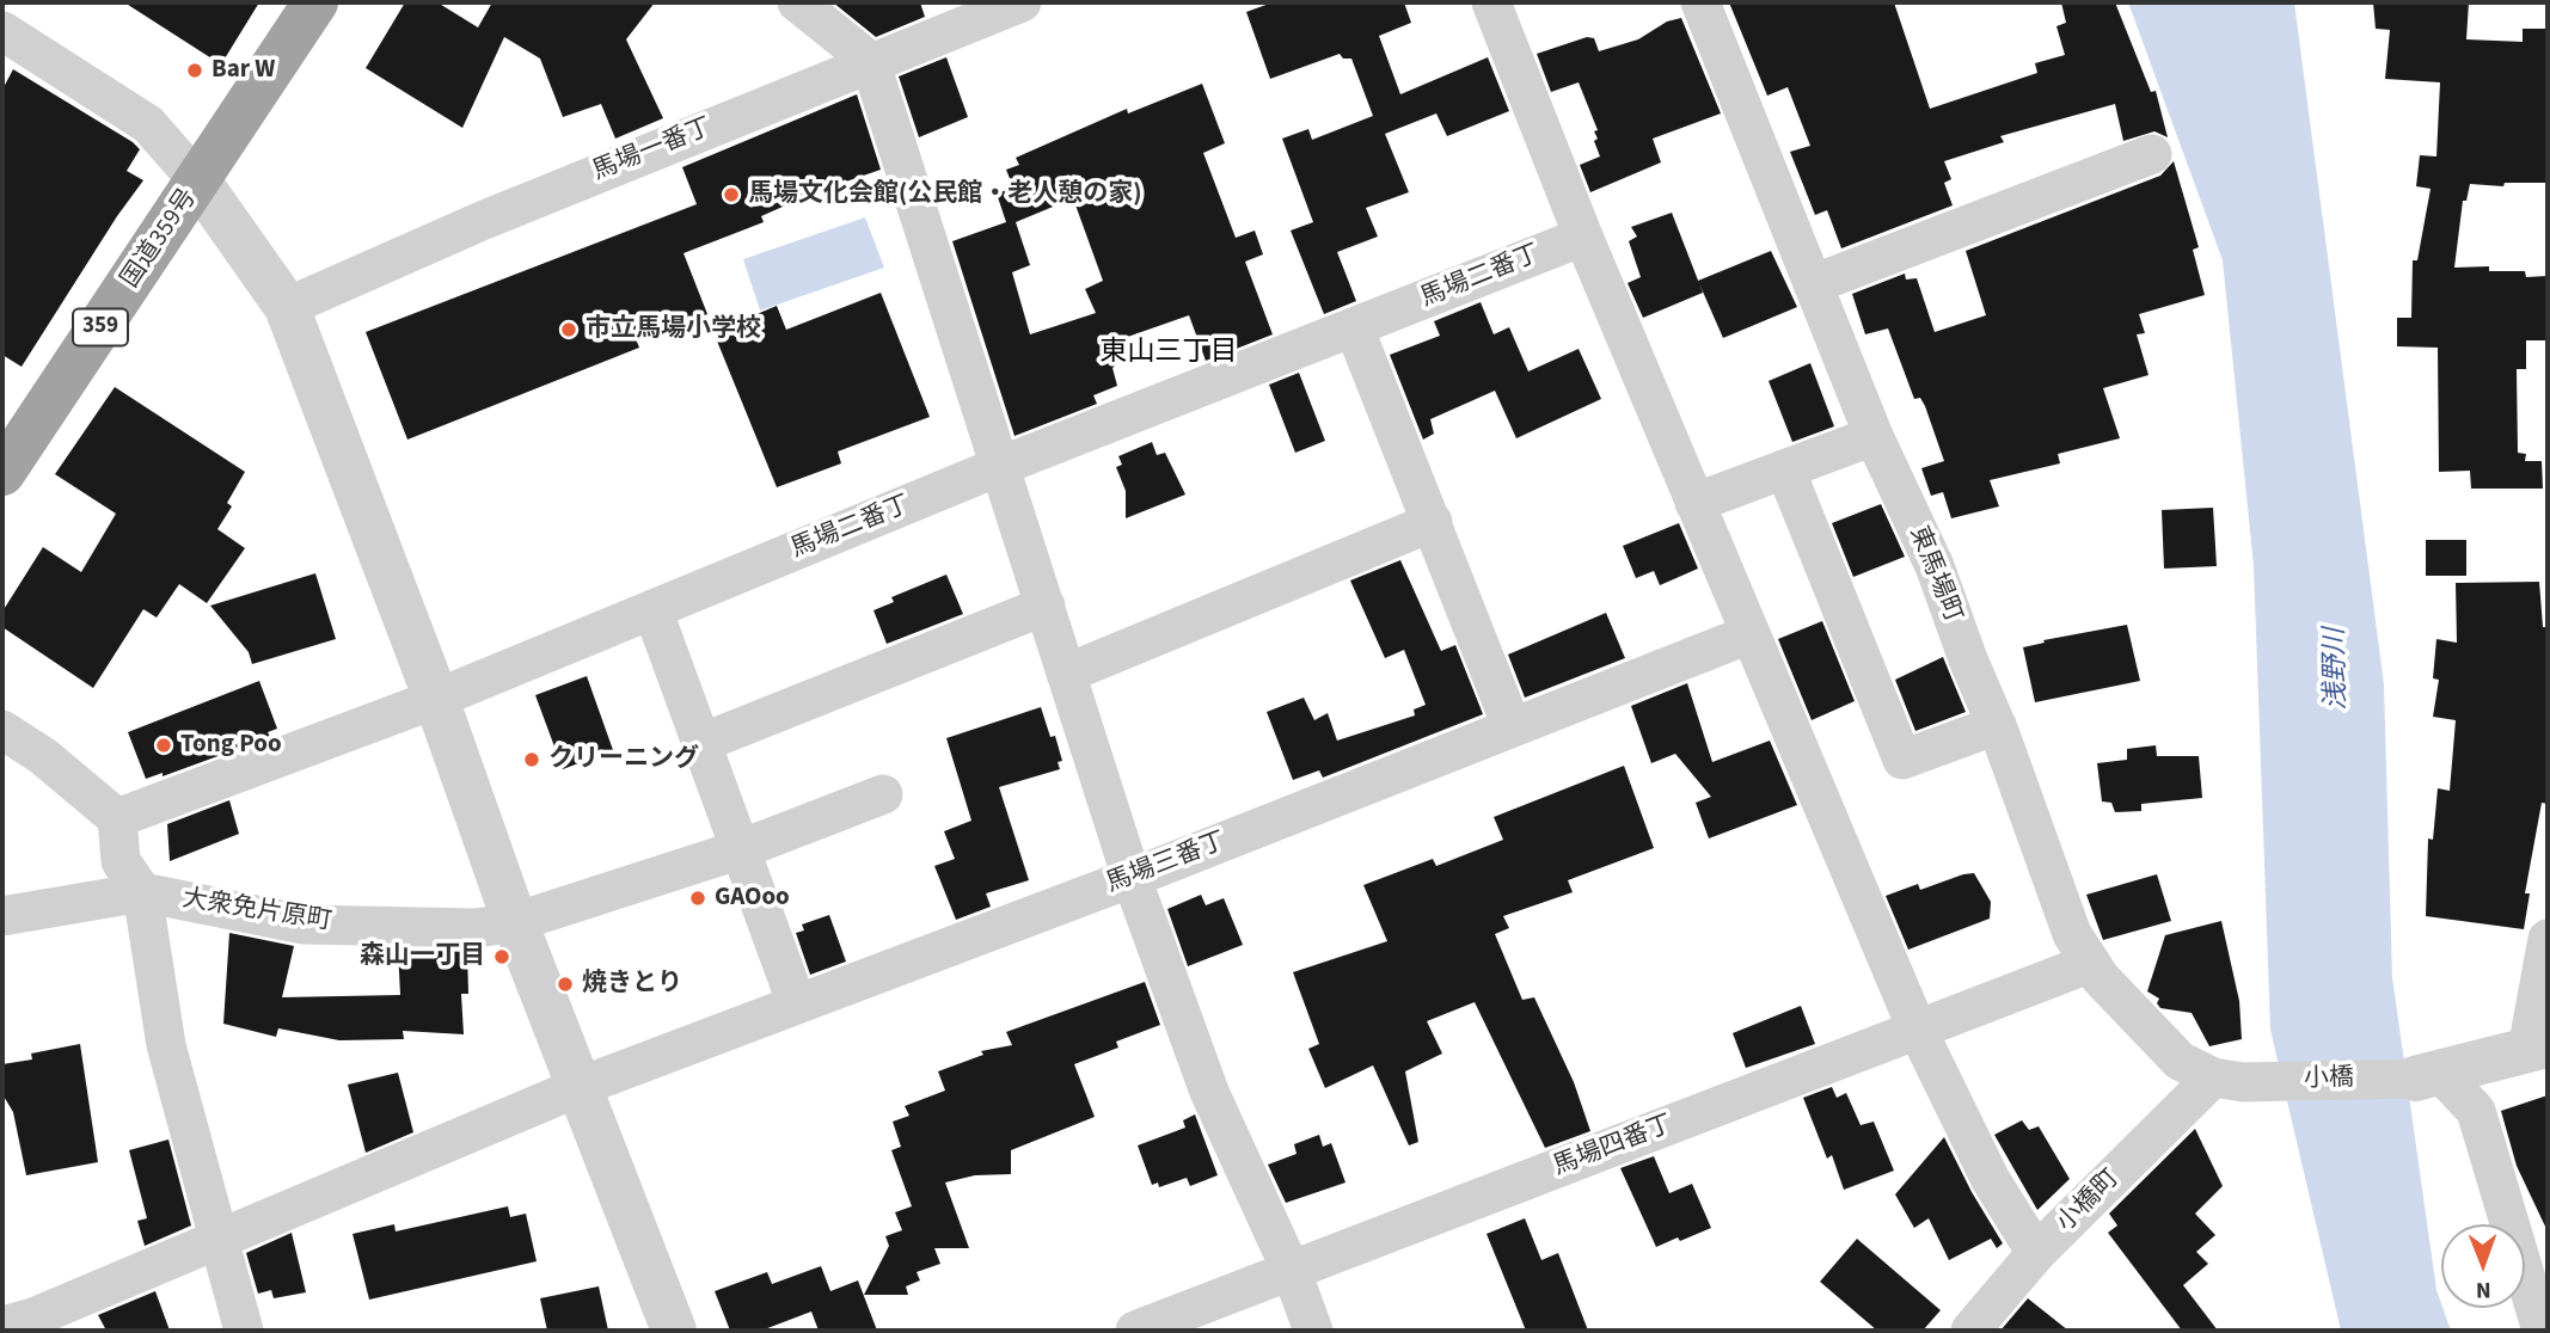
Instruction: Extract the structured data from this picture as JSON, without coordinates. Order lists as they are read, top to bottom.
{
  "streets": {
    "highway": ["国道359号", "359"],
    "street": [
      "馬場一番丁",
      "馬場二番丁",
      "東馬場町",
      "馬場三番丁",
      "大衆免片原町",
      "小橋",
      "馬場四番丁",
      "小橋町"
    ]
  },
  "crossings": [
    ["東馬場町", "小橋"],
    ["東馬場町", "馬場四番丁"],
    ["東馬場町", "小橋町"],
    ["小橋", "小橋町"]
  ],
  "districts": ["東山三丁目"],
  "water": ["浅野川"],
  "places": [
    "Bar W",
    "馬場文化会館(公民館・老人憩の家)",
    "市立馬場小学校",
    "Tong Poo",
    "クリーニング",
    "GAOoo",
    "森山一丁目",
    "焼きとり"
  ],
  "north": "bottom"
}
